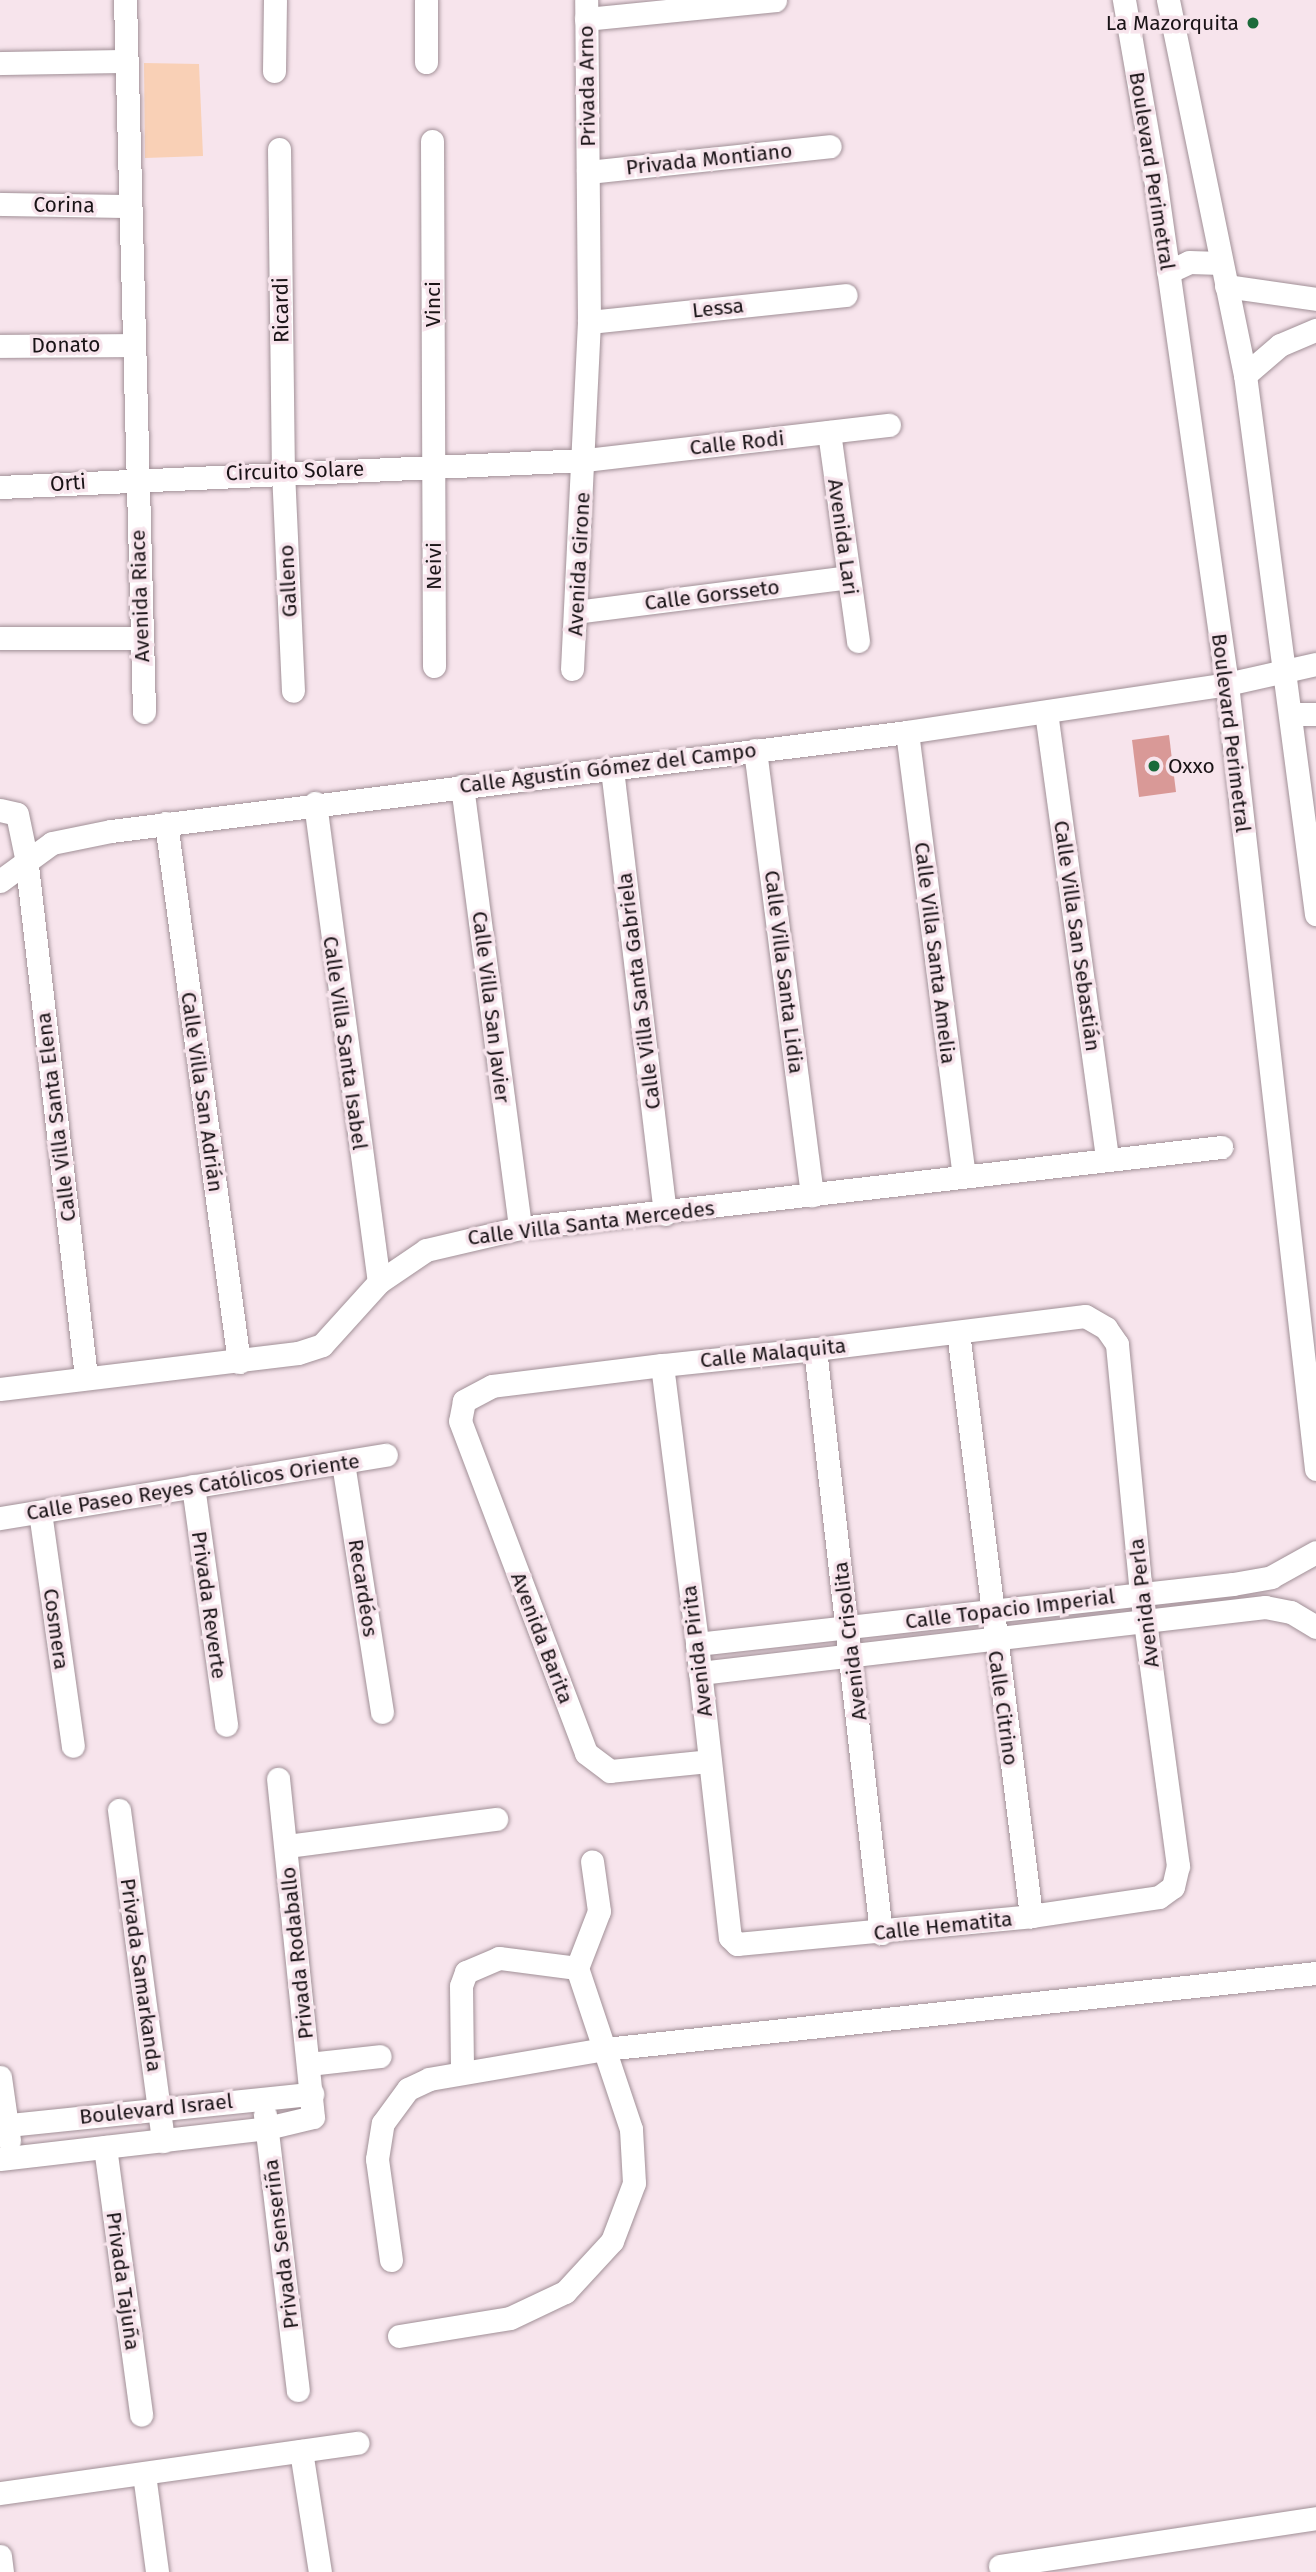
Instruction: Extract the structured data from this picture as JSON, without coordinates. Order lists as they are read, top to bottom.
{
  "streets": {
    "street": [
      "Privada Arno",
      "Privada Montiano",
      "Boulevard Perimetral",
      "Corina",
      "Vinci",
      "Lessa",
      "Ricardi",
      "Donato",
      "Calle Rodi",
      "Circuito Solare",
      "Orti",
      "Avenida Lari",
      "Avenida Girone",
      "Neivi",
      "Galleno",
      "Calle Gorsseto",
      "Avenida Riace",
      "Calle Agustín Gómez del Campo",
      "Calle Villa San Sebastián",
      "Calle Villa Santa Amelia",
      "Calle Villa Santa Lidia",
      "Calle Villa Santa Gabriela",
      "Calle Villa San Javier",
      "Calle Villa Santa Isabel",
      "Calle Villa San Adrián",
      "Calle Villa Santa Elena",
      "Calle Villa Santa Mercedes",
      "Calle Malaquita",
      "Calle Paseo Reyes Católicos Oriente",
      "Recardéos",
      "Avenida Perla",
      "Privada Reverte",
      "Calle Topacio Imperial",
      "Cosmera",
      "Avenida Barita",
      "Avenida Crisolita",
      "Avenida Pirita",
      "Calle Citrino",
      "Calle Hematita",
      "Privada Rodaballo",
      "Privada Samarkanda",
      "Boulevard Israel",
      "Privada Senseriña",
      "Privada Tajuña"
    ]
  },
  "crossings": [
    ["Privada Arno", "Privada Montiano"],
    ["Boulevard Perimetral", "Calle Agustín Gómez del Campo"],
    ["Vinci", "Circuito Solare"],
    ["Vinci", "Neivi"],
    ["Ricardi", "Circuito Solare"],
    ["Ricardi", "Galleno"],
    ["Calle Rodi", "Circuito Solare"],
    ["Calle Rodi", "Avenida Lari"],
    ["Calle Rodi", "Avenida Girone"],
    ["Circuito Solare", "Orti"],
    ["Circuito Solare", "Avenida Girone"],
    ["Circuito Solare", "Neivi"],
    ["Circuito Solare", "Galleno"],
    ["Circuito Solare", "Avenida Riace"],
    ["Orti", "Avenida Riace"],
    ["Avenida Lari", "Calle Gorsseto"],
    ["Avenida Girone", "Calle Gorsseto"],
    ["Calle Agustín Gómez del Campo", "Calle Villa San Sebastián"],
    ["Calle Agustín Gómez del Campo", "Calle Villa Santa Amelia"],
    ["Calle Agustín Gómez del Campo", "Calle Villa Santa Lidia"],
    ["Calle Agustín Gómez del Campo", "Calle Villa Santa Gabriela"],
    ["Calle Agustín Gómez del Campo", "Calle Villa San Javier"],
    ["Calle Agustín Gómez del Campo", "Calle Villa Santa Isabel"],
    ["Calle Agustín Gómez del Campo", "Calle Villa San Adrián"],
    ["Calle Agustín Gómez del Campo", "Calle Villa Santa Elena"],
    ["Calle Villa San Sebastián", "Calle Villa Santa Mercedes"],
    ["Calle Villa Santa Amelia", "Calle Villa Santa Mercedes"],
    ["Calle Villa Santa Lidia", "Calle Villa Santa Mercedes"],
    ["Calle Villa Santa Gabriela", "Calle Villa Santa Mercedes"],
    ["Calle Villa San Javier", "Calle Villa Santa Mercedes"],
    ["Calle Villa Santa Isabel", "Calle Villa Santa Mercedes"],
    ["Calle Villa San Adrián", "Calle Villa Santa Mercedes"],
    ["Calle Villa Santa Elena", "Calle Villa Santa Mercedes"],
    ["Calle Malaquita", "Avenida Perla"],
    ["Calle Malaquita", "Avenida Barita"],
    ["Calle Malaquita", "Avenida Crisolita"],
    ["Calle Malaquita", "Avenida Pirita"],
    ["Calle Malaquita", "Calle Citrino"],
    ["Calle Paseo Reyes Católicos Oriente", "Recardéos"],
    ["Calle Paseo Reyes Católicos Oriente", "Privada Reverte"],
    ["Calle Paseo Reyes Católicos Oriente", "Cosmera"],
    ["Avenida Perla", "Calle Topacio Imperial"],
    ["Avenida Perla", "Calle Hematita"],
    ["Calle Topacio Imperial", "Avenida Crisolita"],
    ["Calle Topacio Imperial", "Avenida Pirita"],
    ["Calle Topacio Imperial", "Calle Citrino"],
    ["Avenida Barita", "Avenida Pirita"],
    ["Avenida Crisolita", "Calle Hematita"],
    ["Avenida Pirita", "Calle Hematita"],
    ["Calle Citrino", "Calle Hematita"],
    ["Privada Rodaballo", "Boulevard Israel"],
    ["Privada Samarkanda", "Boulevard Israel"],
    ["Boulevard Israel", "Privada Senseriña"],
    ["Boulevard Israel", "Privada Tajuña"]
  ],
  "places": ["La Mazorquita", "Oxxo"]
}
